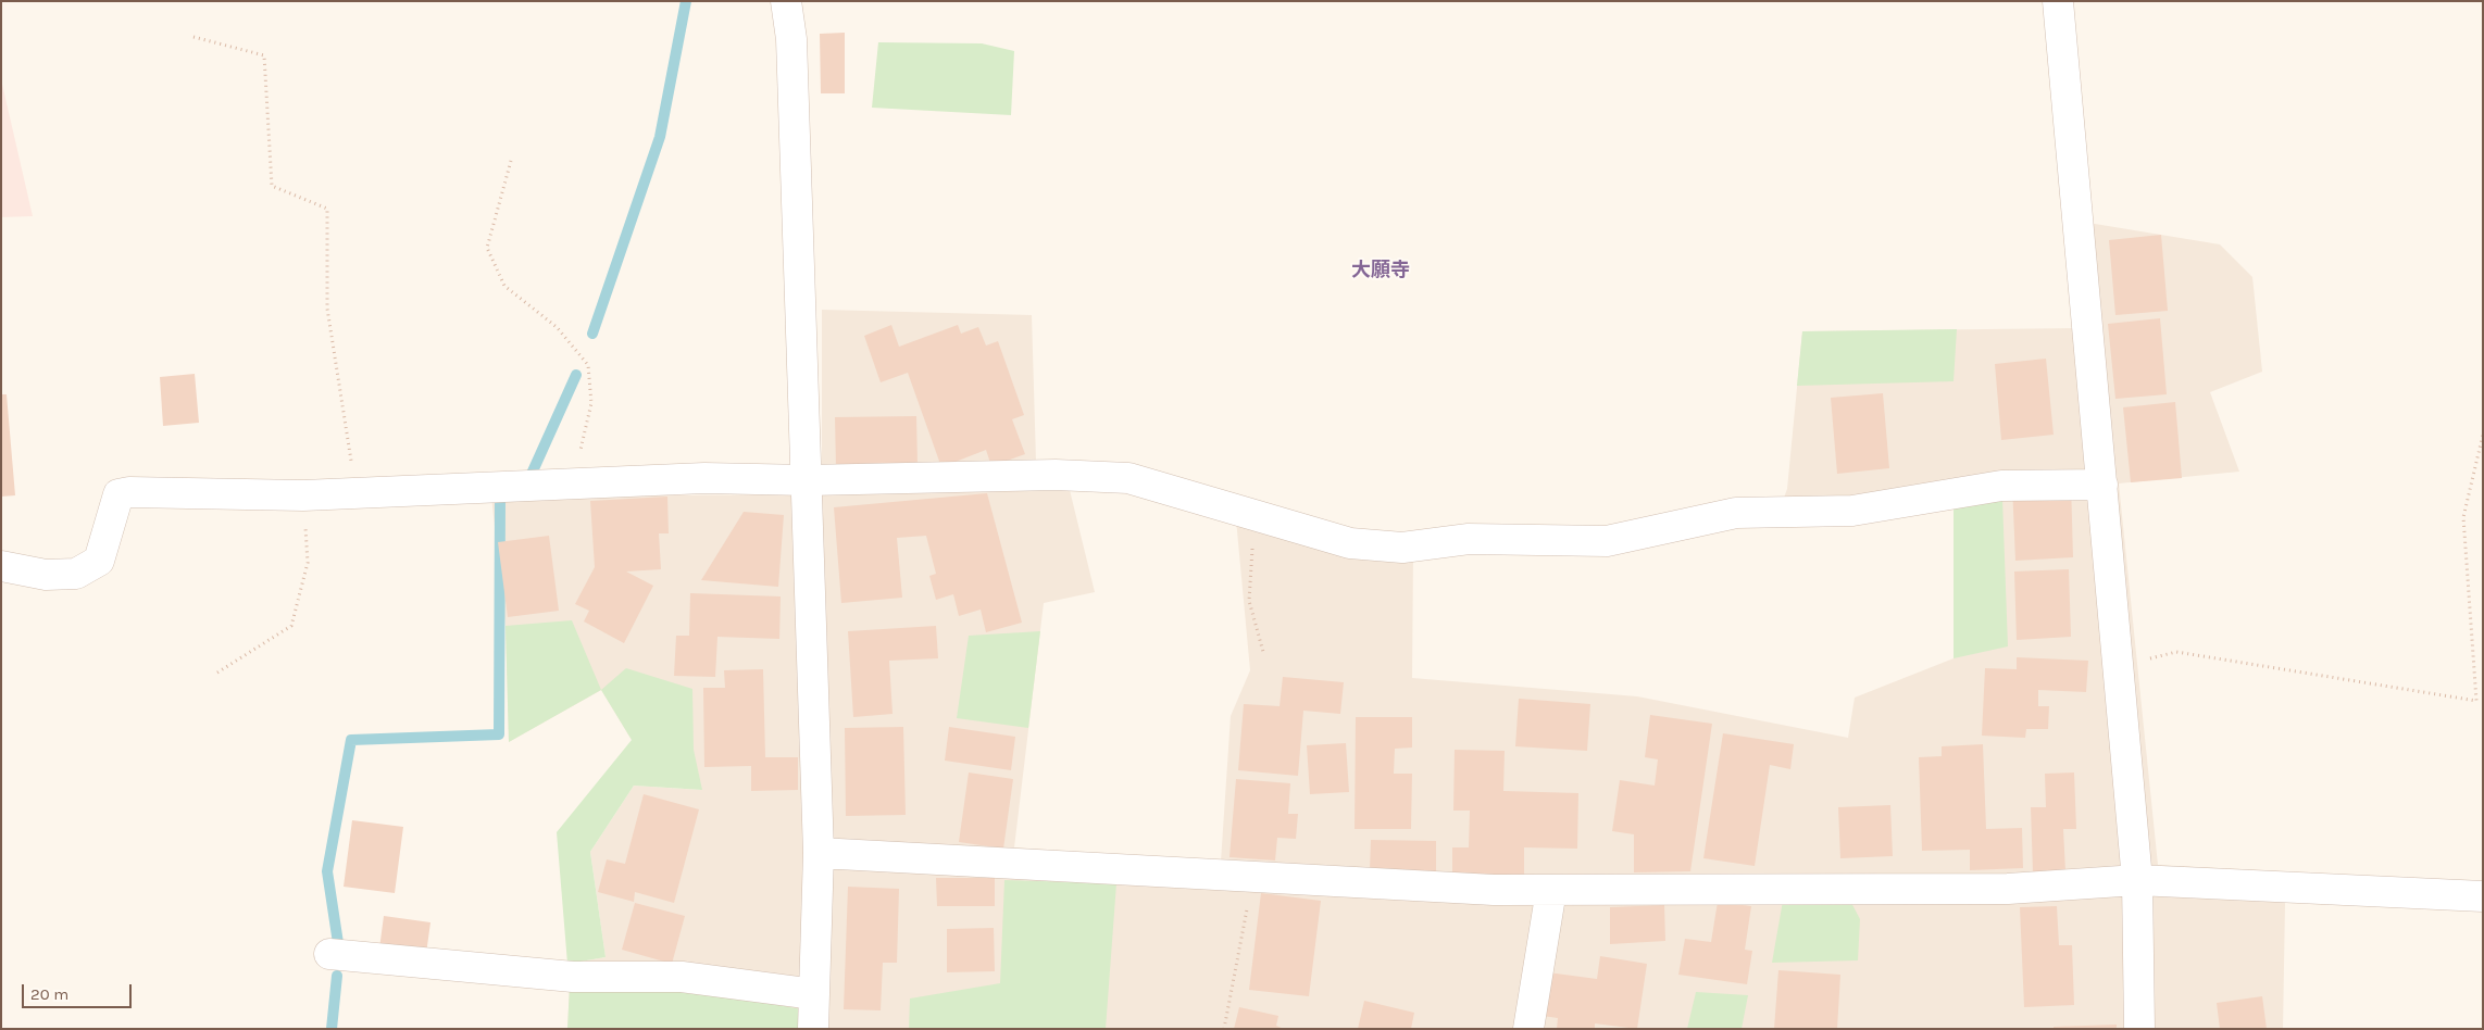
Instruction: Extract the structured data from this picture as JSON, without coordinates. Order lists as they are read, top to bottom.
{
  "districts": ["大願寺"],
  "scale_bar": "20 m"
}
